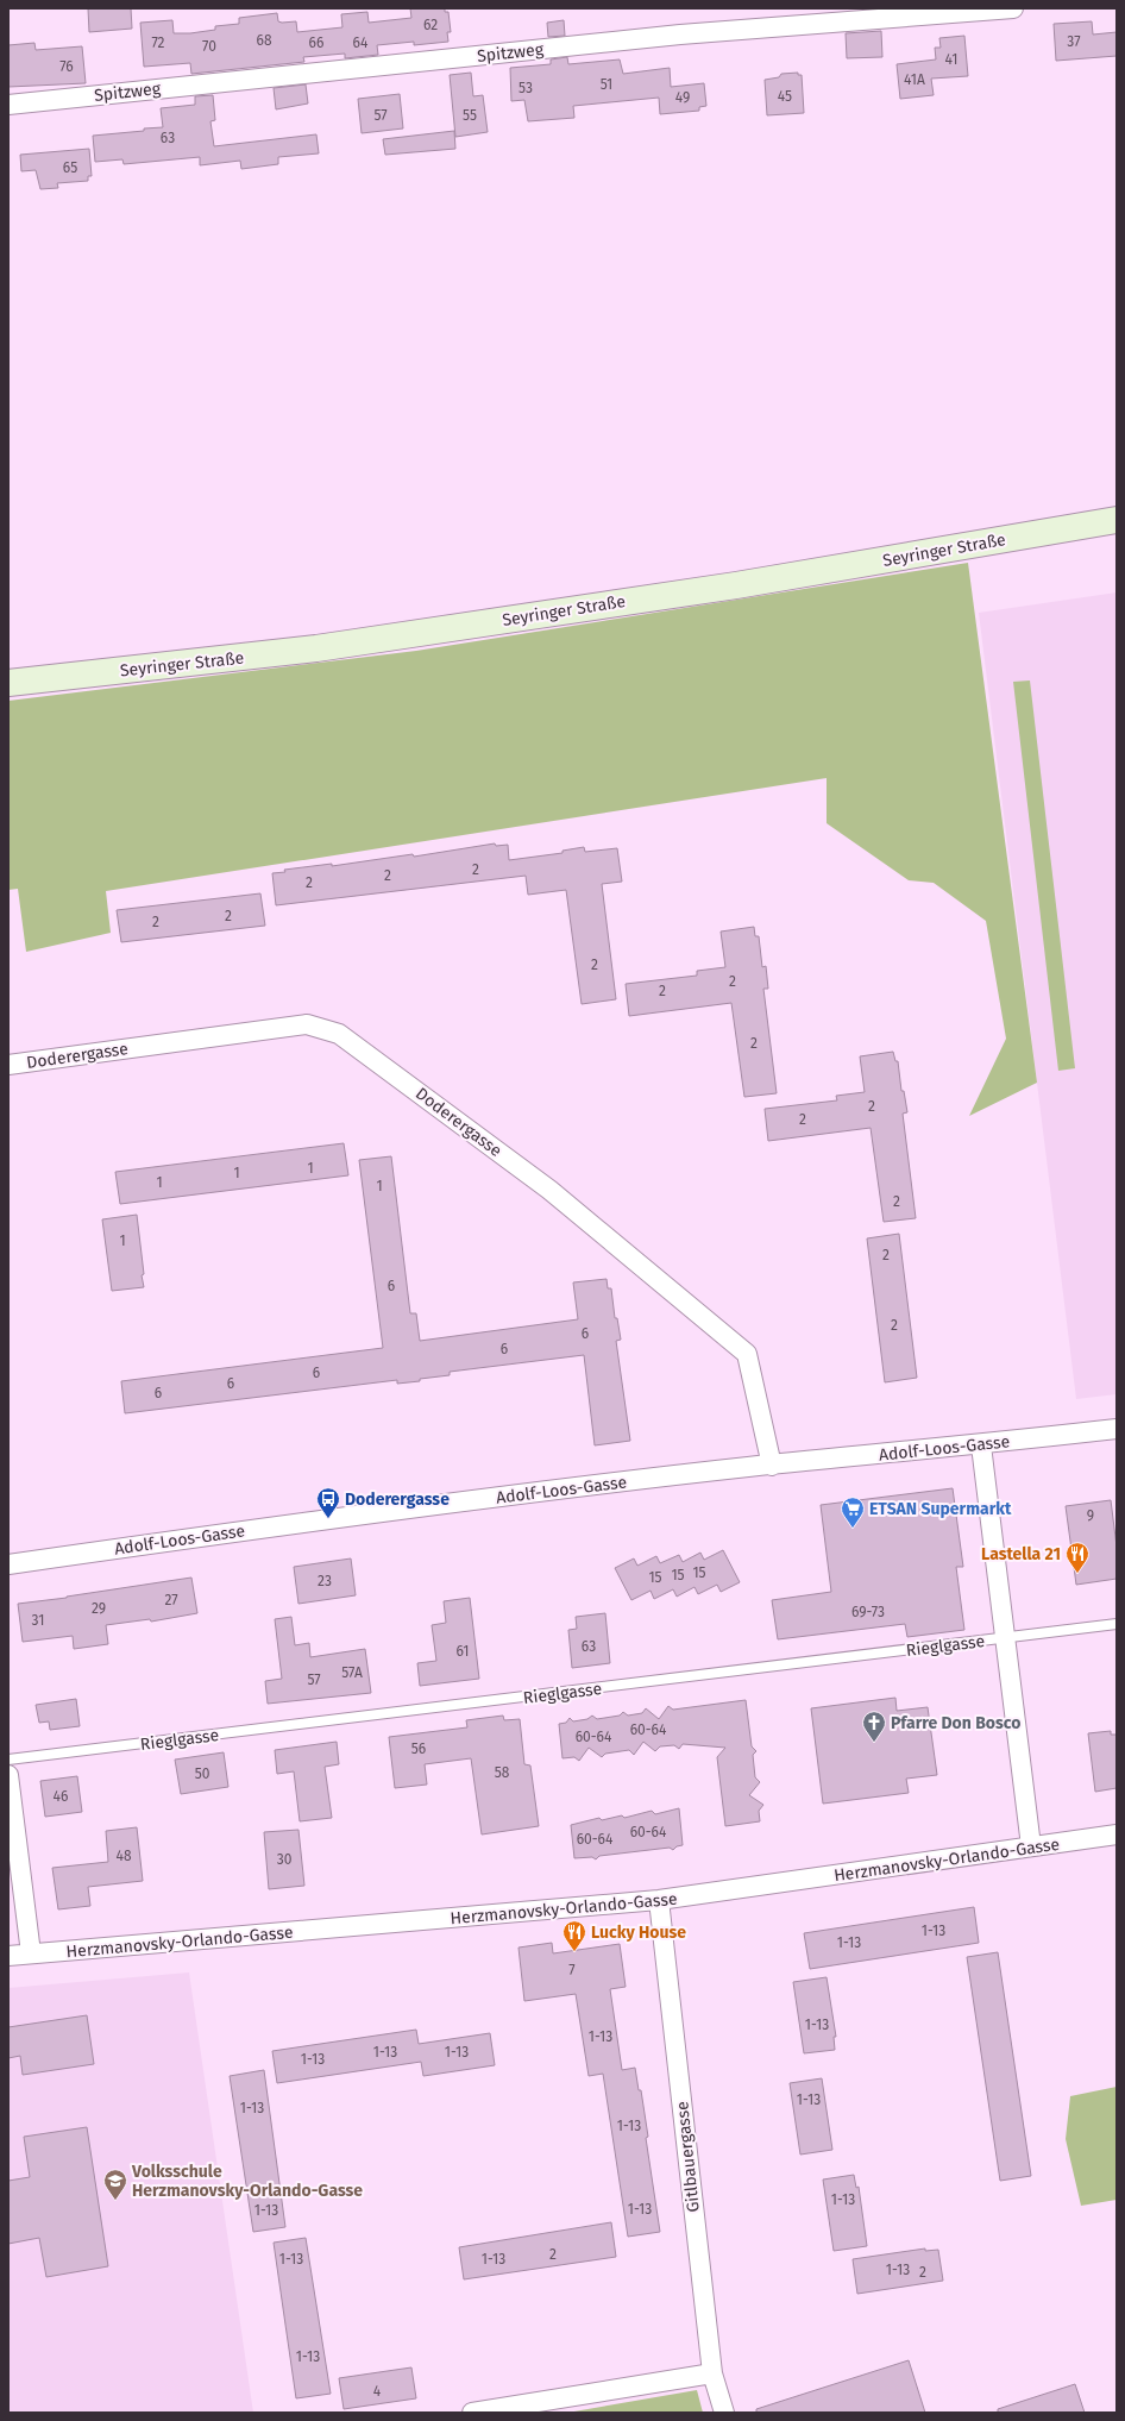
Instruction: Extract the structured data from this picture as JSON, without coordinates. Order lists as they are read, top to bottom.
{
  "streets": {
    "main road": ["Seyringer Straße"],
    "street": [
      "Spitzweg",
      "Doderergasse",
      "Adolf-Loos-Gasse",
      "Herzmanovsky-Orlando-Gasse",
      "Gitlbauergasse"
    ],
    "lane": ["Rieglgasse"]
  },
  "crossings": [
    ["Doderergasse", "Adolf-Loos-Gasse"],
    ["Herzmanovsky-Orlando-Gasse", "Gitlbauergasse"]
  ],
  "places": {
    "bus stop": ["Doderergasse"],
    "supermarket": ["ETSAN Supermarkt"],
    "restaurant": ["Lastella 21", "Lucky House"],
    "church": ["Pfarre Don Bosco"],
    "school or university": ["Volksschule Herzmanovsky-Orlando-Gasse"]
  },
  "house_numbers": [
    "62",
    "68",
    "37",
    "72",
    "66",
    "64",
    "70",
    "41",
    "76",
    "41A",
    "51",
    "53",
    "45",
    "49",
    "57",
    "55",
    "63",
    "65",
    "2",
    "2",
    "2",
    "2",
    "2",
    "2",
    "2",
    "2",
    "2",
    "2",
    "2",
    "1",
    "1",
    "1",
    "1",
    "2",
    "1",
    "2",
    "6",
    "2",
    "6",
    "6",
    "6",
    "6",
    "6",
    "9",
    "15",
    "15",
    "15",
    "23",
    "27",
    "29",
    "69-73",
    "31",
    "63",
    "61",
    "57A",
    "57",
    "60-64",
    "60-64",
    "56",
    "58",
    "50",
    "46",
    "60-64",
    "60-64",
    "48",
    "30",
    "1-13",
    "1-13",
    "7",
    "1-13",
    "1-13",
    "1-13",
    "1-13",
    "1-13",
    "1-13",
    "1-13",
    "1-13",
    "1-13",
    "1-13",
    "1-13",
    "2",
    "1-13",
    "1-13",
    "1-13",
    "2",
    "1-13",
    "4"
  ]
}
